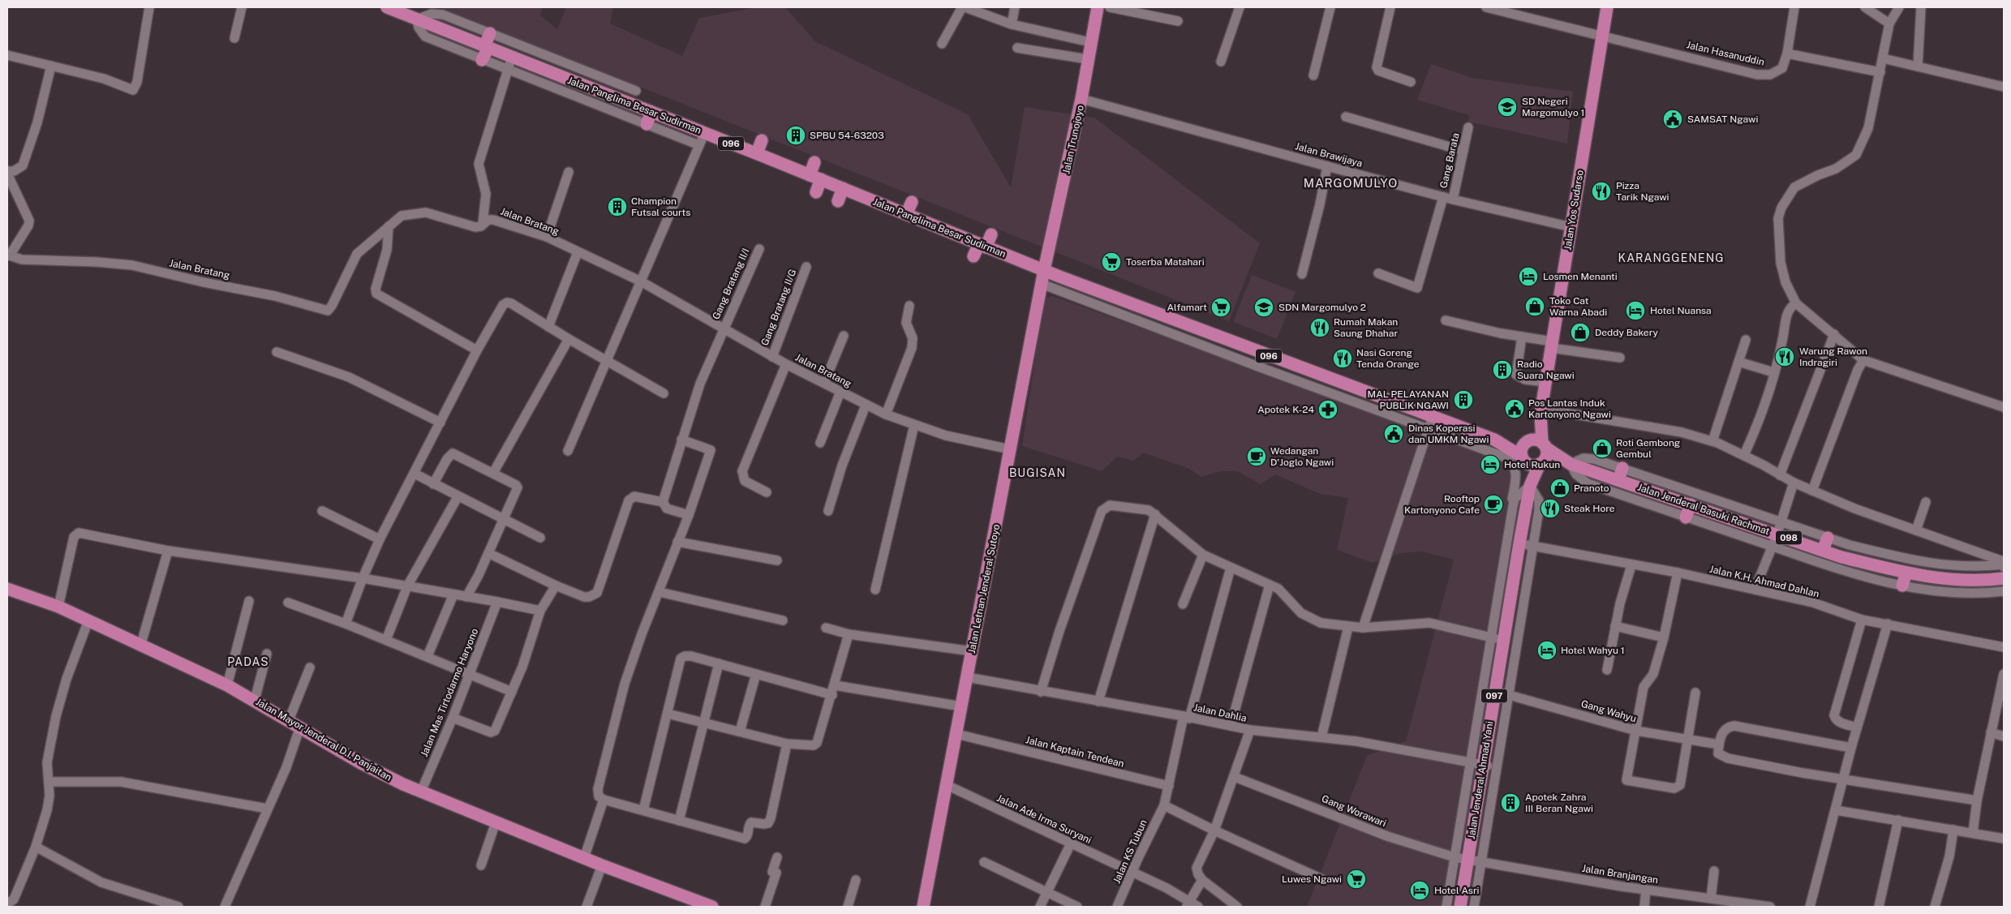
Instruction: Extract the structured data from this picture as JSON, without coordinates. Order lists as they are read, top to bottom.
{
  "streets": {
    "main road": [
      "Jalan Panglima Besar Sudirman",
      "Jalan Trunojoyo",
      "096",
      "Jalan Yos Sudarso",
      "Jalan Jenderal Basuki Rachmat",
      "098",
      "Jalan Letnan Jenderal Sutoyo",
      "097",
      "Jalan Mayor Jenderal D.I. Panjaitan",
      "Jalan Jenderal Ahmad Yani"
    ],
    "street": [
      "Jalan Hasanuddin",
      "Jalan Brawijaya",
      "Gang Barata",
      "Jalan Bratang",
      "Gang Bratang II/I",
      "Gang Bratang II/G",
      "Jalan K.H. Ahmad Dahlan",
      "Jalan Mas Tirtodarmo Haryono",
      "Gang Wahyu",
      "Jalan Dahlia",
      "Jalan Kaptain Tendean",
      "Gang Worawari",
      "Jalan Ade Irma Suryani",
      "Jalan KS Tubun",
      "Jalan Branjangan"
    ]
  },
  "crossings": [
    ["Jalan Hasanuddin", "Jalan Yos Sudarso"],
    ["Jalan Panglima Besar Sudirman", "Jalan Trunojoyo"],
    ["Jalan Panglima Besar Sudirman", "Jalan Yos Sudarso"],
    ["Jalan Panglima Besar Sudirman", "Jalan Jenderal Basuki Rachmat"],
    ["Jalan Panglima Besar Sudirman", "Jalan Letnan Jenderal Sutoyo"],
    ["Jalan Panglima Besar Sudirman", "Jalan Jenderal Ahmad Yani"],
    ["Jalan Trunojoyo", "Jalan Brawijaya"],
    ["Jalan Trunojoyo", "Jalan Letnan Jenderal Sutoyo"],
    ["Jalan Brawijaya", "Gang Barata"],
    ["Jalan Brawijaya", "Jalan Yos Sudarso"],
    ["Jalan Yos Sudarso", "Jalan Jenderal Basuki Rachmat"],
    ["Jalan Yos Sudarso", "Jalan Jenderal Ahmad Yani"],
    ["Jalan Bratang", "Gang Bratang II/I"],
    ["Jalan Bratang", "Gang Bratang II/G"],
    ["Jalan Bratang", "Jalan Letnan Jenderal Sutoyo"],
    ["Jalan Jenderal Basuki Rachmat", "Jalan Jenderal Ahmad Yani"],
    ["Jalan K.H. Ahmad Dahlan", "Jalan Jenderal Ahmad Yani"],
    ["Jalan Letnan Jenderal Sutoyo", "Jalan Dahlia"],
    ["Jalan Letnan Jenderal Sutoyo", "Jalan Kaptain Tendean"],
    ["Jalan Letnan Jenderal Sutoyo", "Jalan Ade Irma Suryani"],
    ["Jalan Mas Tirtodarmo Haryono", "Jalan Mayor Jenderal D.I. Panjaitan"],
    ["Gang Wahyu", "Jalan Jenderal Ahmad Yani"],
    ["Jalan Dahlia", "Jalan Jenderal Ahmad Yani"],
    ["Jalan Jenderal Ahmad Yani", "Gang Worawari"],
    ["Jalan Jenderal Ahmad Yani", "Jalan Branjangan"],
    ["Gang Worawari", "Jalan Branjangan"],
    ["Jalan Ade Irma Suryani", "Jalan KS Tubun"]
  ],
  "districts": [
    "MARGOMULYO",
    "KARANGGENENG",
    "BUGISAN",
    "PADAS"
  ],
  "places": {
    "school or university": ["SD Negeri Margomulyo 1", "SDN Margomulyo 2"],
    "public building": ["SAMSAT Ngawi", "Pos Lantas Induk Kartonyono Ngawi", "Dinas Koperasi dan UMKM Ngawi"],
    "building": [
      "SPBU 54-63203",
      "Champion Futsal courts",
      "Radio Suara Ngawi",
      "MAL PELAYANAN PUBLIK NGAWI",
      "Apotek Zahra III Beran Ngawi"
    ],
    "restaurant": [
      "Pizza Tarik Ngawi",
      "Rumah Makan Saung Dhahar",
      "Warung Rawon Indragiri",
      "Nasi Goreng Tenda Orange",
      "Steak Hore"
    ],
    "supermarket": ["Toserba Matahari", "Alfamart", "Luwes Ngawi"],
    "hotel": [
      "Losmen Menanti",
      "Hotel Nuansa",
      "Hotel Rukun",
      "Hotel Wahyu 1",
      "Hotel Asri"
    ],
    "shop": [
      "Toko Cat Warna Abadi",
      "Deddy Bakery",
      "Roti Gembong Gembul",
      "Pranoto"
    ],
    "pharmacy": ["Apotek K-24"],
    "cafe": ["Wedangan D'Joglo Ngawi", "Rooftop Kartonyono Cafe"]
  }
}
